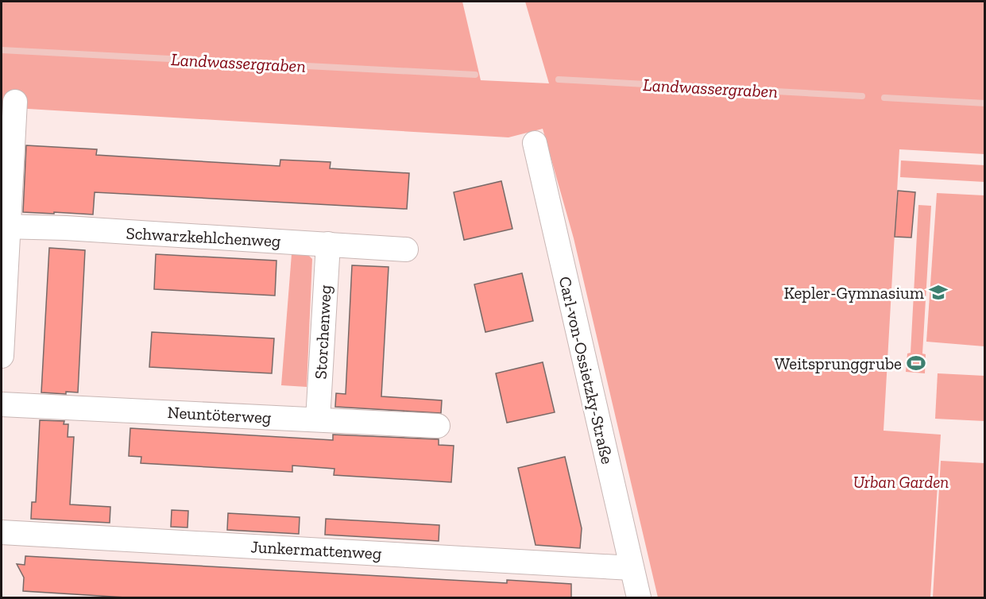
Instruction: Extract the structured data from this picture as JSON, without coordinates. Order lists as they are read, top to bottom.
{
  "streets": {
    "street": [
      "Schwarzkehlchenweg",
      "Storchenweg",
      "Carl-von-Ossietzky-Straße",
      "Neuntöterweg",
      "Junkermattenweg"
    ]
  },
  "crossings": [
    ["Schwarzkehlchenweg", "Storchenweg"],
    ["Storchenweg", "Neuntöterweg"],
    ["Carl-von-Ossietzky-Straße", "Junkermattenweg"]
  ],
  "water": ["Landwassergraben"],
  "parks": ["Urban Garden"],
  "places": {
    "school or university": ["Kepler-Gymnasium"],
    "sports": ["Weitsprunggrube"]
  }
}
